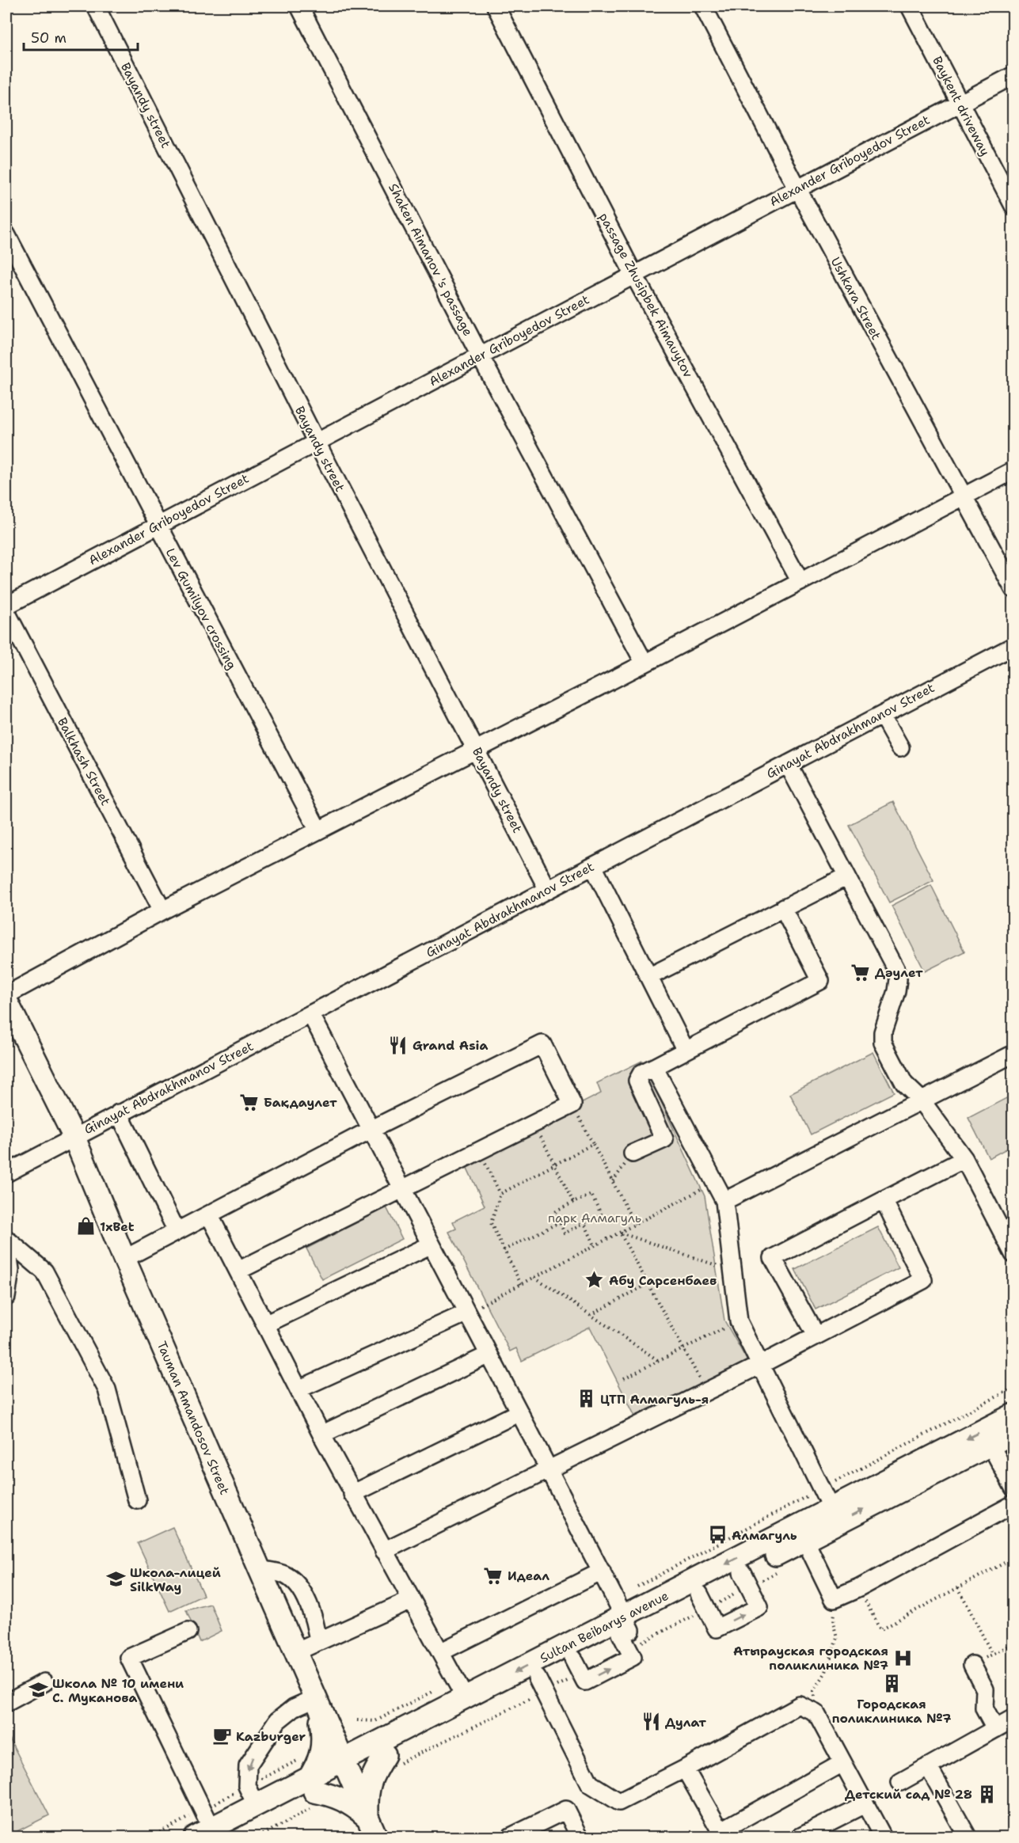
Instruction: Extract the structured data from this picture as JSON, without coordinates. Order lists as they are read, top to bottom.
{
  "streets": {
    "main road": ["Tauman Amandosov Street", "Sultan Beibarys avenue"],
    "street": [
      "Bayandy street",
      "Baykent driveway",
      "Alexander Griboyedov Street",
      "Shaken Aimanov 's passage",
      "passage Zhusipbek Aimauytov",
      "Ushkara Street",
      "Lev Gumilyov crossing",
      "Ginayat Abdrakhmanov Street",
      "Balkhash Street"
    ]
  },
  "crossings": [
    ["Bayandy street", "Alexander Griboyedov Street"],
    ["Bayandy street", "Ginayat Abdrakhmanov Street"],
    ["Baykent driveway", "Alexander Griboyedov Street"],
    ["Alexander Griboyedov Street", "Shaken Aimanov 's passage"],
    ["Alexander Griboyedov Street", "passage Zhusipbek Aimauytov"],
    ["Alexander Griboyedov Street", "Ushkara Street"],
    ["Alexander Griboyedov Street", "Lev Gumilyov crossing"],
    ["Ginayat Abdrakhmanov Street", "Tauman Amandosov Street"],
    ["Tauman Amandosov Street", "Sultan Beibarys avenue"]
  ],
  "parks": ["парк Алмагуль"],
  "places": {
    "supermarket": ["Дәулет", "Бақдаулет", "Идеал"],
    "restaurant": ["Grand Asia", "Дулат"],
    "shop": ["1xBet"],
    "place": ["Абу Сарсенбаев"],
    "building": ["ЦТП Алмагуль-я", "Городская поликлиника №7", "Детский сад № 28"],
    "bus stop": ["Алмагуль"],
    "school or university": ["Школа-лицей SilkWay", "Школа № 10 имени С. Муканова"],
    "hospital": ["Атырауская городская поликлиника №7"],
    "cafe": ["Kazburger"]
  },
  "scale_bar": "50 m"
}
